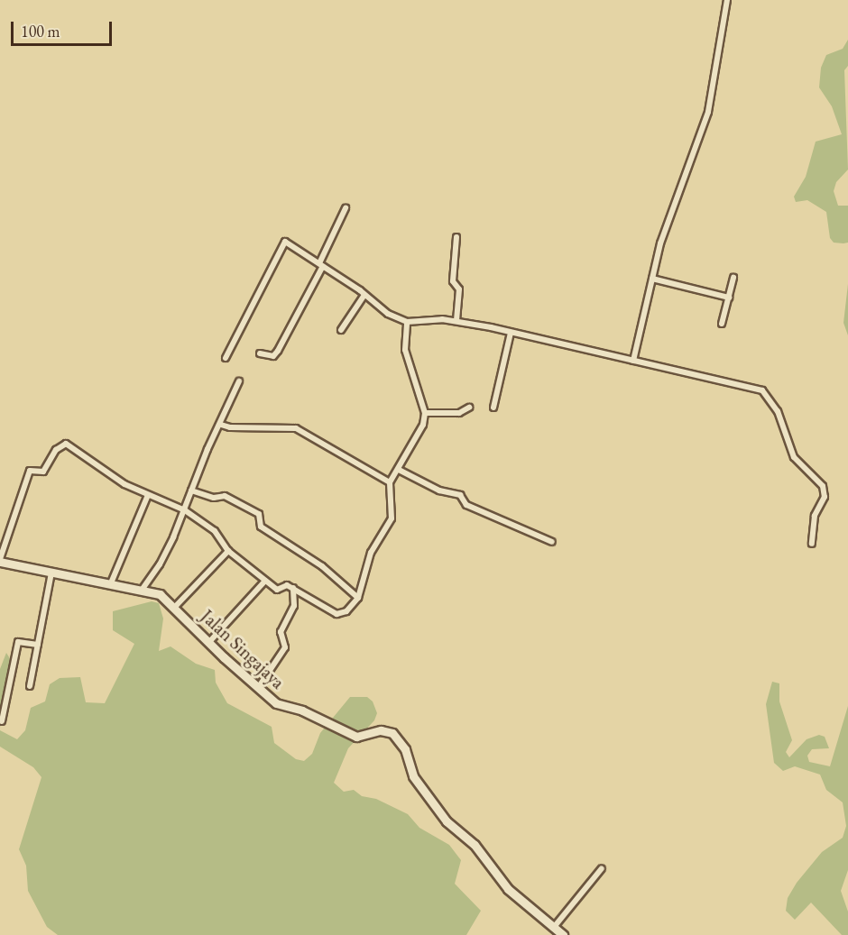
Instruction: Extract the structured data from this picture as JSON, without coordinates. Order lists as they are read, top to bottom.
{
  "streets": {
    "street": ["Jalan Singajaya"]
  },
  "scale_bar": "100 m"
}
